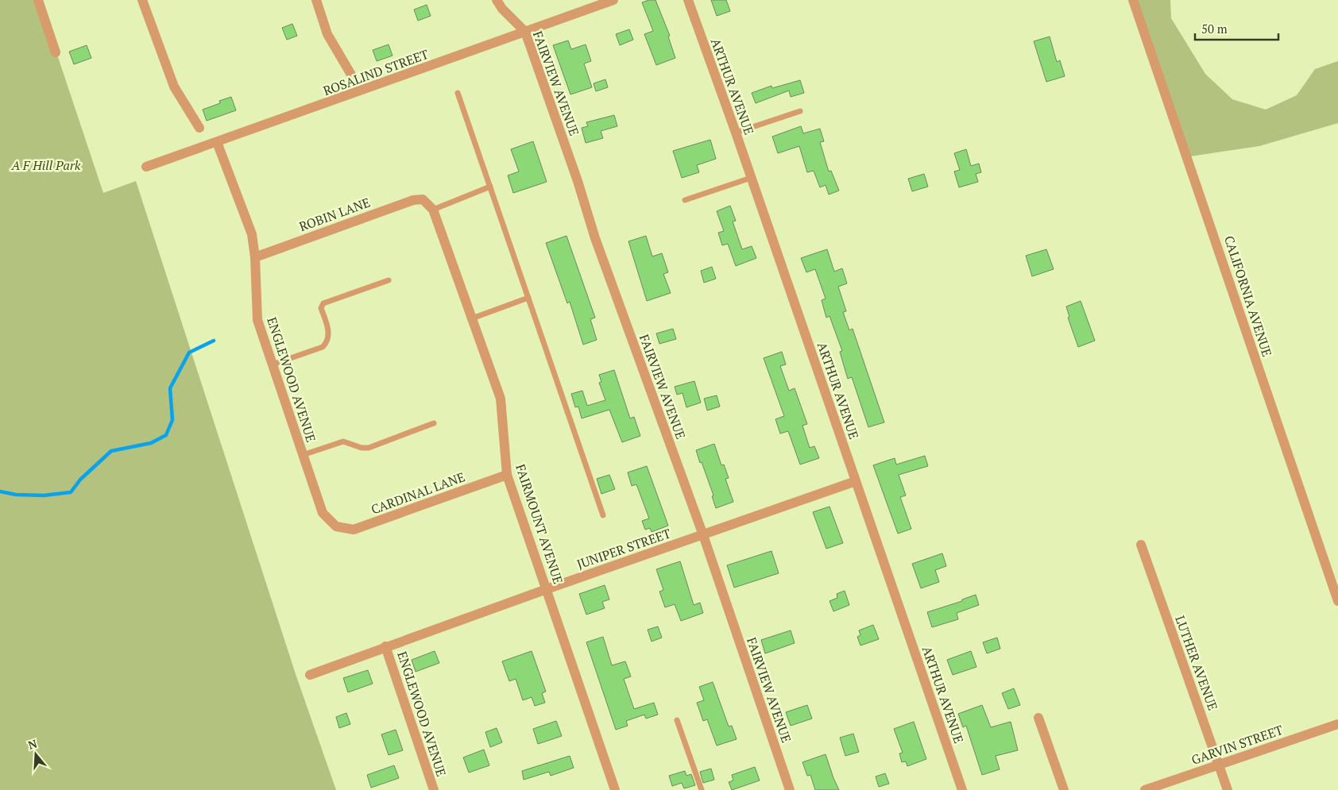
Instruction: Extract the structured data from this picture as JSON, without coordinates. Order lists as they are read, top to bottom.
{
  "streets": {
    "street": [
      "ROSALIND STREET",
      "FAIRVIEW AVENUE",
      "ARTHUR AVENUE",
      "ROBIN LANE",
      "CALIFORNIA AVENUE",
      "ENGLEWOOD AVENUE",
      "CARDINAL LANE",
      "FAIRMOUNT AVENUE",
      "JUNIPER STREET",
      "LUTHER AVENUE",
      "GARVIN STREET"
    ]
  },
  "crossings": [
    ["ROSALIND STREET", "FAIRVIEW AVENUE"],
    ["ROSALIND STREET", "ENGLEWOOD AVENUE"],
    ["FAIRVIEW AVENUE", "JUNIPER STREET"],
    ["ARTHUR AVENUE", "JUNIPER STREET"],
    ["ROBIN LANE", "ENGLEWOOD AVENUE"],
    ["ROBIN LANE", "FAIRMOUNT AVENUE"],
    ["ENGLEWOOD AVENUE", "CARDINAL LANE"],
    ["ENGLEWOOD AVENUE", "JUNIPER STREET"],
    ["CARDINAL LANE", "FAIRMOUNT AVENUE"],
    ["FAIRMOUNT AVENUE", "JUNIPER STREET"],
    ["LUTHER AVENUE", "GARVIN STREET"]
  ],
  "parks": ["A F Hill Park"],
  "scale_bar": "50 m",
  "north": "top"
}
